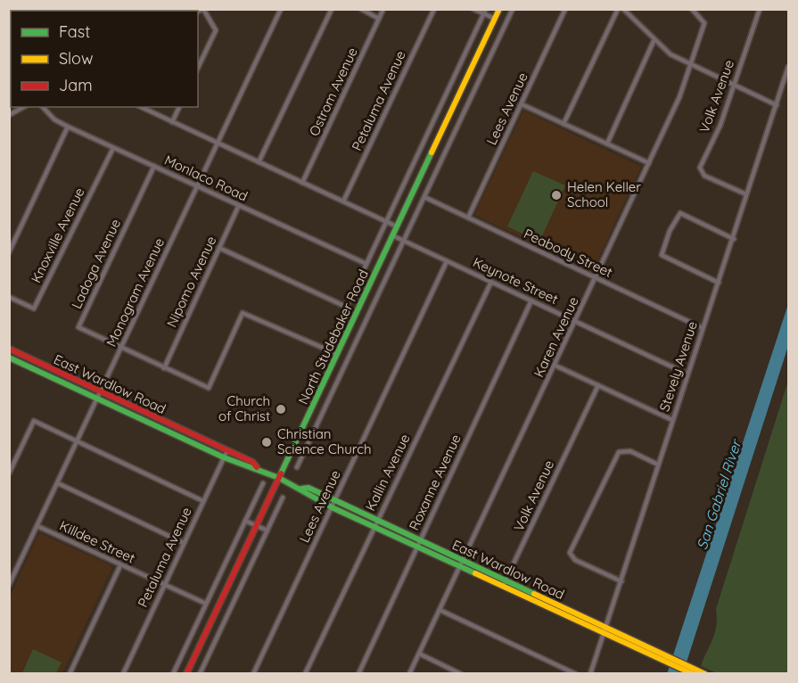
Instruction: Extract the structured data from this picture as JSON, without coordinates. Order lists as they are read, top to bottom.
{
  "streets": {
    "main road": ["North Studebaker Road", "East Wardlow Road"],
    "street": [
      "Ostrom Avenue",
      "Volk Avenue",
      "Petaluma Avenue",
      "Lees Avenue",
      "Monlaco Road",
      "Knoxville Avenue",
      "Peabody Street",
      "Ladoga Avenue",
      "Keynote Street",
      "Nipomo Avenue",
      "Monogram Avenue",
      "Karen Avenue",
      "Stevely Avenue",
      "Kallin Avenue",
      "Roxanne Avenue",
      "Killdee Street"
    ]
  },
  "crossings": [
    ["Volk Avenue", "Stevely Avenue"],
    ["Volk Avenue", "East Wardlow Road"],
    ["Petaluma Avenue", "East Wardlow Road"],
    ["Petaluma Avenue", "Killdee Street"],
    ["Lees Avenue", "Peabody Street"],
    ["Lees Avenue", "Keynote Street"],
    ["Lees Avenue", "East Wardlow Road"],
    ["Monlaco Road", "Knoxville Avenue"],
    ["Monlaco Road", "Ladoga Avenue"],
    ["Monlaco Road", "Nipomo Avenue"],
    ["Monlaco Road", "Monogram Avenue"],
    ["Monlaco Road", "North Studebaker Road"],
    ["Peabody Street", "North Studebaker Road"],
    ["Peabody Street", "Karen Avenue"],
    ["Peabody Street", "Stevely Avenue"],
    ["Ladoga Avenue", "Monogram Avenue"],
    ["Keynote Street", "North Studebaker Road"],
    ["Keynote Street", "Karen Avenue"],
    ["Keynote Street", "Stevely Avenue"],
    ["Keynote Street", "Kallin Avenue"],
    ["Keynote Street", "Roxanne Avenue"],
    ["Monogram Avenue", "East Wardlow Road"],
    ["Monogram Avenue", "Killdee Street"],
    ["North Studebaker Road", "East Wardlow Road"],
    ["Karen Avenue", "East Wardlow Road"],
    ["Stevely Avenue", "East Wardlow Road"],
    ["East Wardlow Road", "Kallin Avenue"],
    ["East Wardlow Road", "Roxanne Avenue"]
  ],
  "water": ["San Gabriel River"],
  "places": ["Helen Keller School", "Church of Christ", "Christian Science Church"],
  "legend": ["Fast", "Slow", "Jam"]
}
